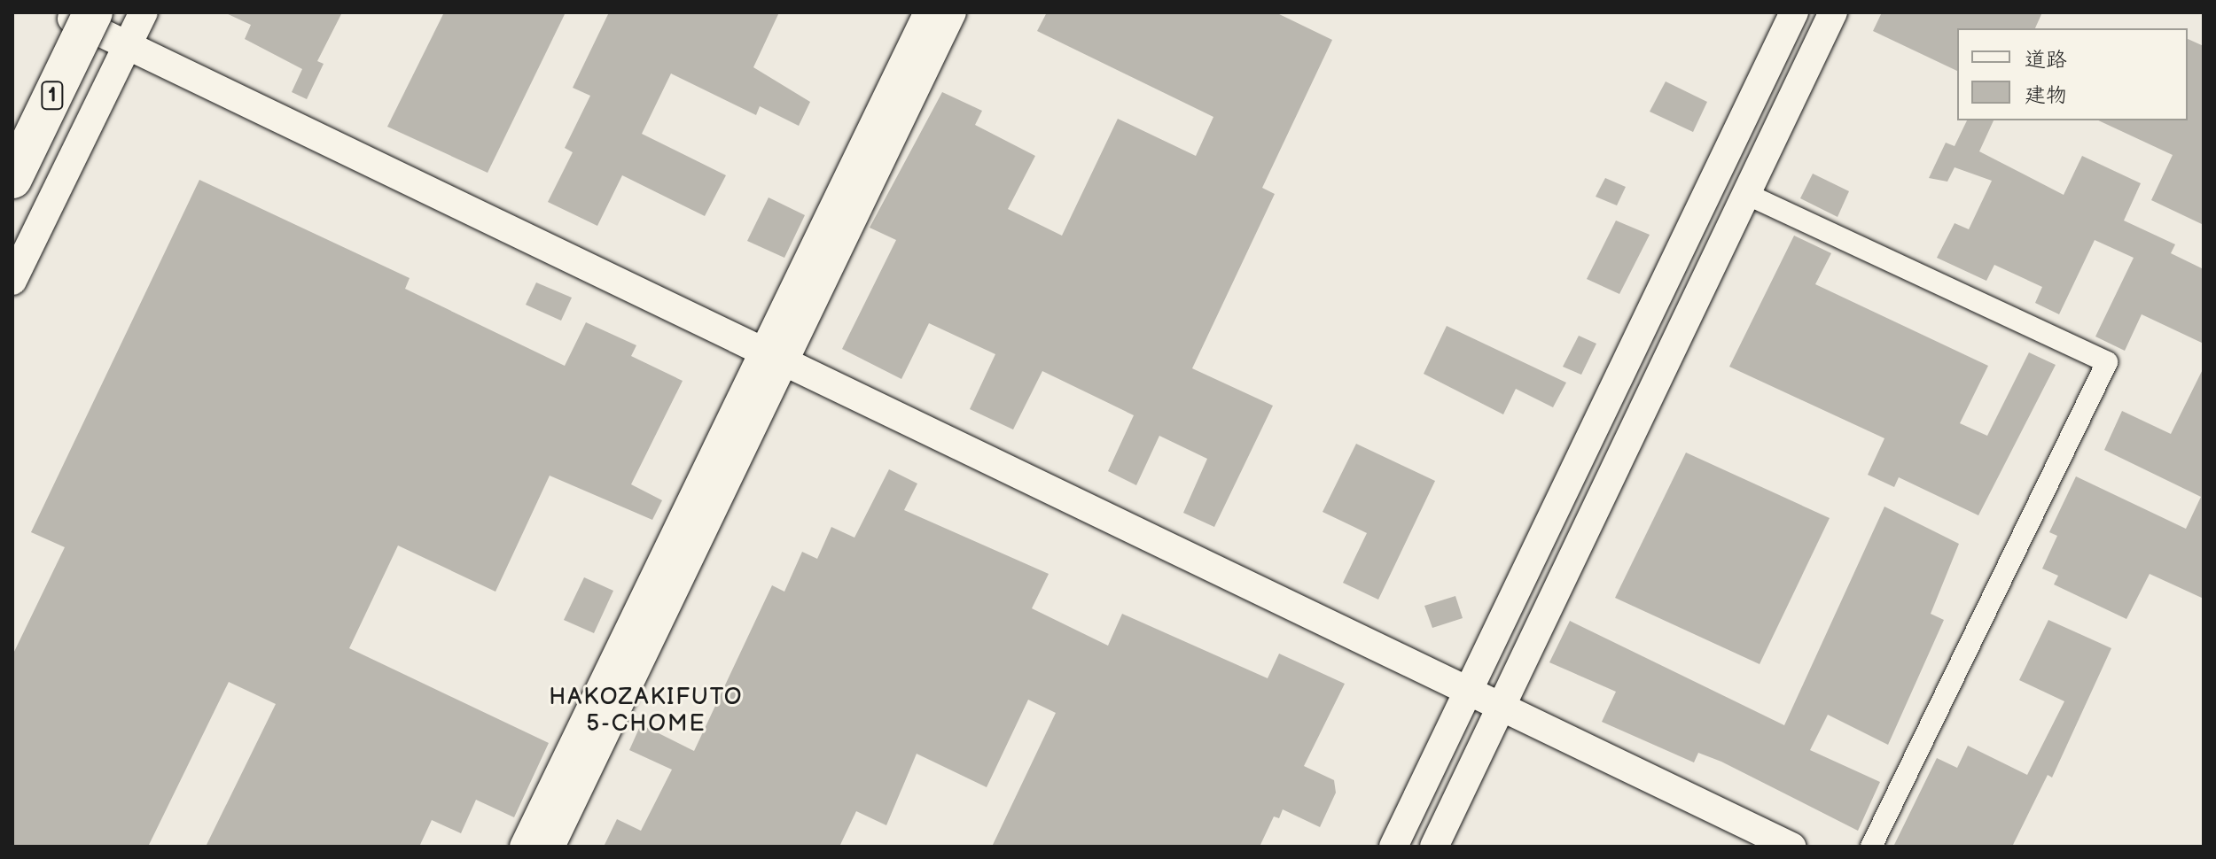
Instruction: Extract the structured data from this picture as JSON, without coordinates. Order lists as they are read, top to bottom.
{
  "streets": {
    "highway": ["1"]
  },
  "districts": ["HAKOZAKIFUTO 5-CHOME"],
  "legend": ["道路", "建物"]
}
